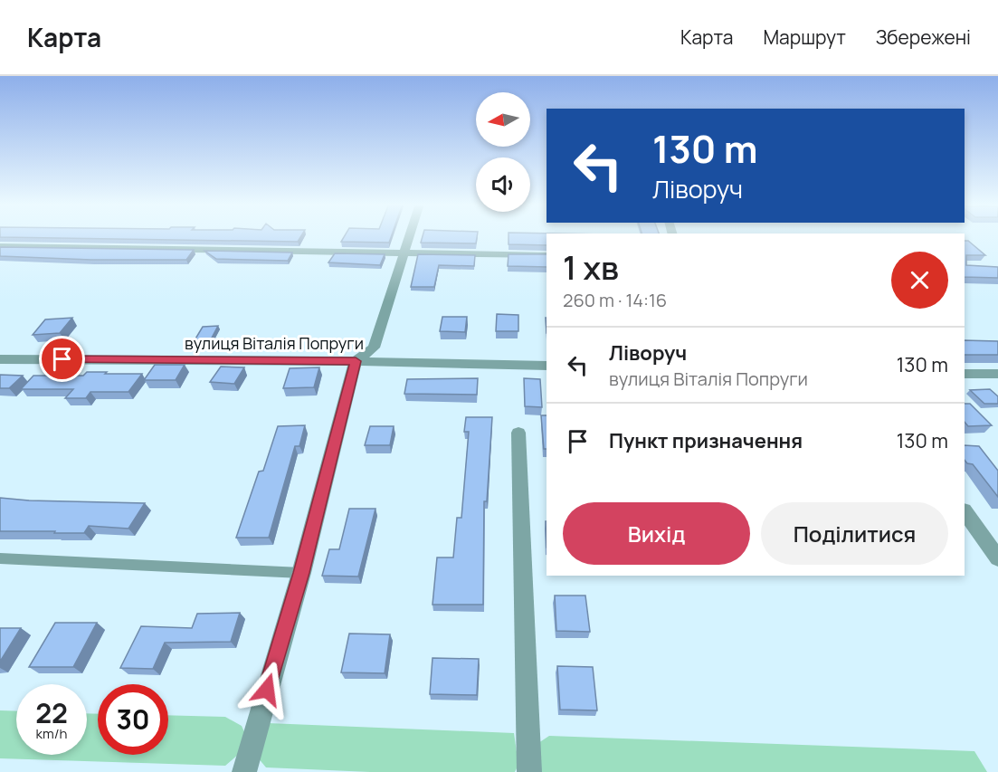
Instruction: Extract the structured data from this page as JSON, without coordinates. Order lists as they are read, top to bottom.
{
  "streets": {
    "street": ["вулиця Віталія Попруги"]
  },
  "north": "left",
  "page": {
    "header": "Карта",
    "nav": ["Карта", "Маршрут", "Збережені"],
    "turn": ["130 m", "Ліворуч"],
    "heading": ["1 хв", "260 m · 14:16"],
    "list": [
      {
        "name": "Ліворуч",
        "note": "вулиця Віталія Попруги",
        "value": "130 m"
      },
      {
        "name": "Пункт призначення",
        "value": "130 m"
      }
    ],
    "buttons": ["Вихід", "Поділитися"],
    "speed": "22 km/h",
    "limit": "30"
  }
}
